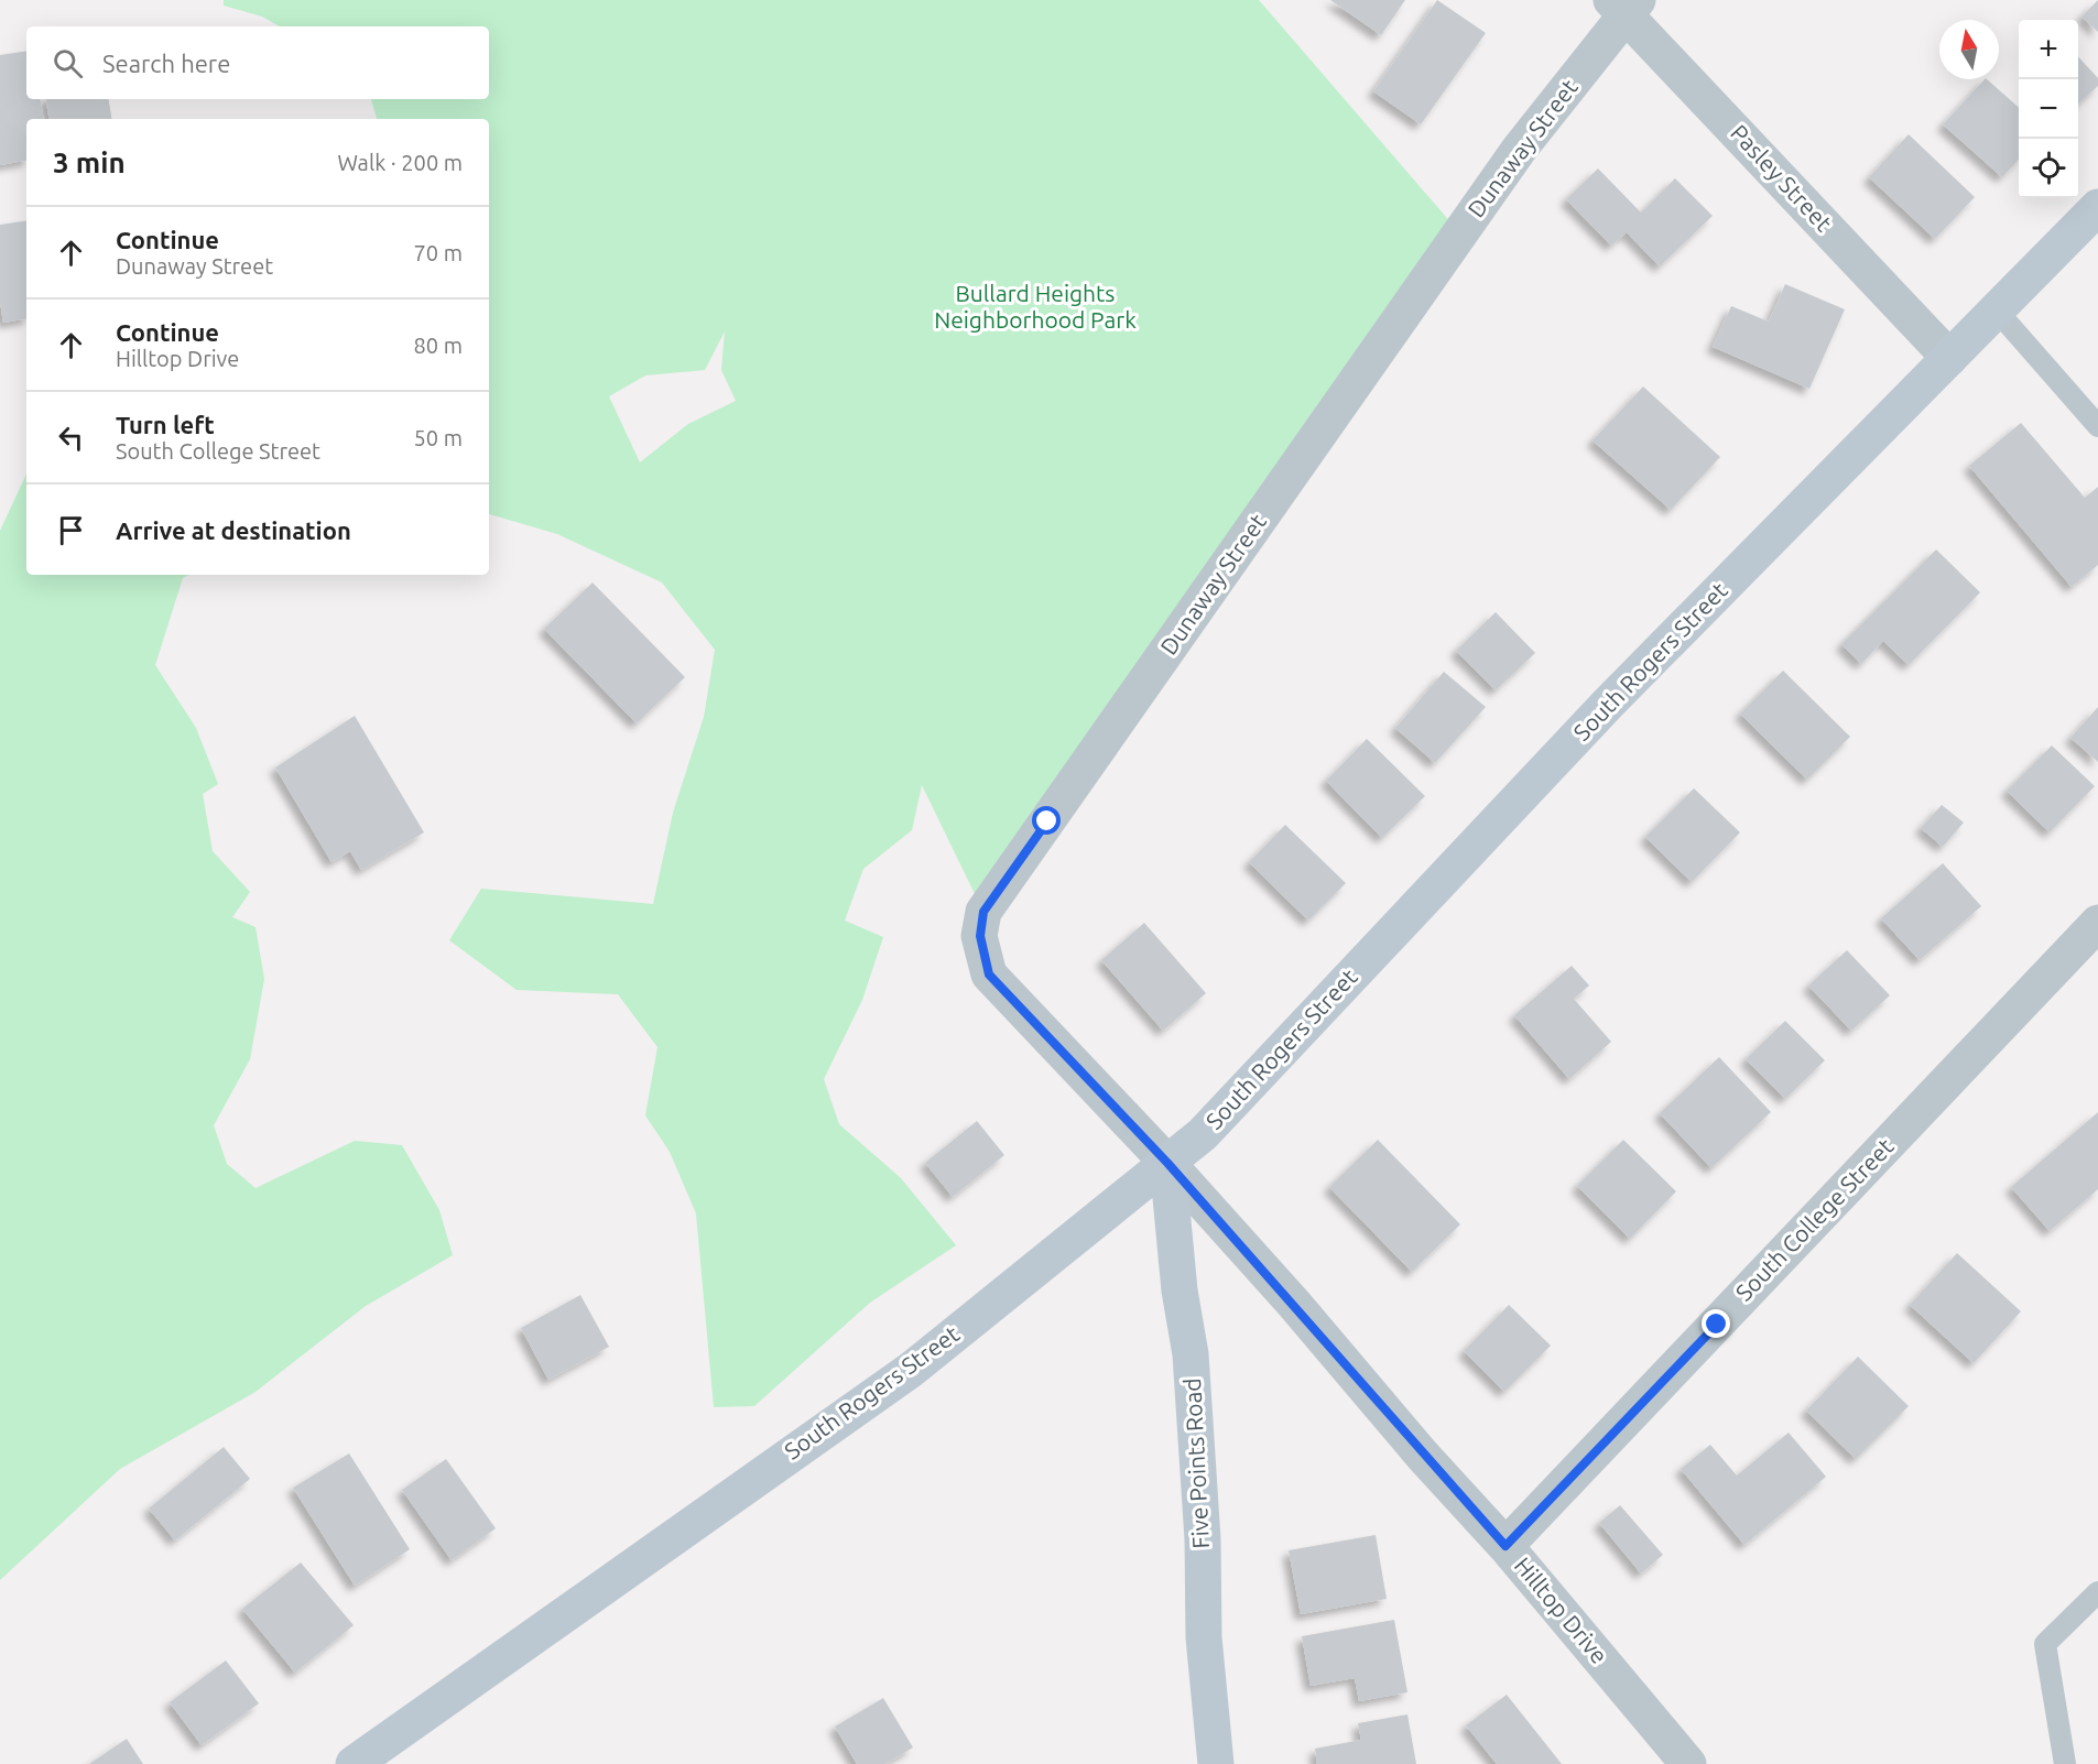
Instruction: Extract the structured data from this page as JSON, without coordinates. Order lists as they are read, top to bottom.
{
  "streets": {
    "main road": ["South Rogers Street", "Five Points Road"],
    "street": [
      "Dunaway Street",
      "Pasley Street",
      "South College Street",
      "Hilltop Drive"
    ]
  },
  "crossings": [
    ["Dunaway Street", "Pasley Street"],
    ["Dunaway Street", "South Rogers Street"],
    ["Dunaway Street", "Five Points Road"],
    ["Dunaway Street", "Hilltop Drive"],
    ["Pasley Street", "South Rogers Street"],
    ["South Rogers Street", "Five Points Road"],
    ["South Rogers Street", "Hilltop Drive"],
    ["South College Street", "Hilltop Drive"],
    ["Five Points Road", "Hilltop Drive"]
  ],
  "parks": ["Bullard Heights Neighborhood Park"],
  "north": "top",
  "page": {
    "map_buttons": ["+", "−"],
    "search": "Search here",
    "heading": ["3 min", "Walk · 200 m"],
    "list": [
      ["Continue", "Dunaway Street", "70 m"],
      ["Continue", "Hilltop Drive", "80 m"],
      ["Turn left", "South College Street", "50 m"],
      "Arrive at destination"
    ]
  }
}
